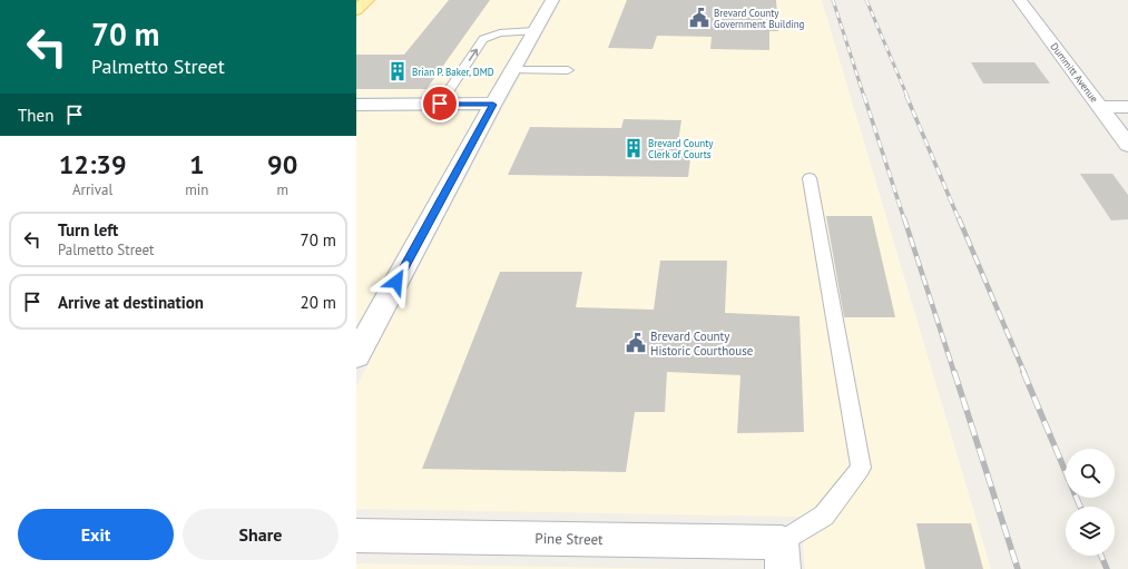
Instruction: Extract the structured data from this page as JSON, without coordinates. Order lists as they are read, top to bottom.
{
  "streets": {
    "street": ["Dummitt Avenue", "Pine Street"]
  },
  "places": {
    "public building": ["Brevard County Government Building", "Brevard County Historic Courthouse"],
    "building": ["Brian P. Baker, DMD", "Brevard County Clerk of Courts"]
  },
  "page": {
    "turn": ["70 m", "Palmetto Street"],
    "then": "Then",
    "eta": [
      "12:39",
      "Arrival",
      "1",
      "min",
      "90",
      "m"
    ],
    "list": [
      {
        "name": "Turn left",
        "note": "Palmetto Street",
        "value": "70 m"
      },
      {
        "name": "Arrive at destination",
        "value": "20 m"
      }
    ],
    "buttons": ["Exit", "Share"]
  }
}
